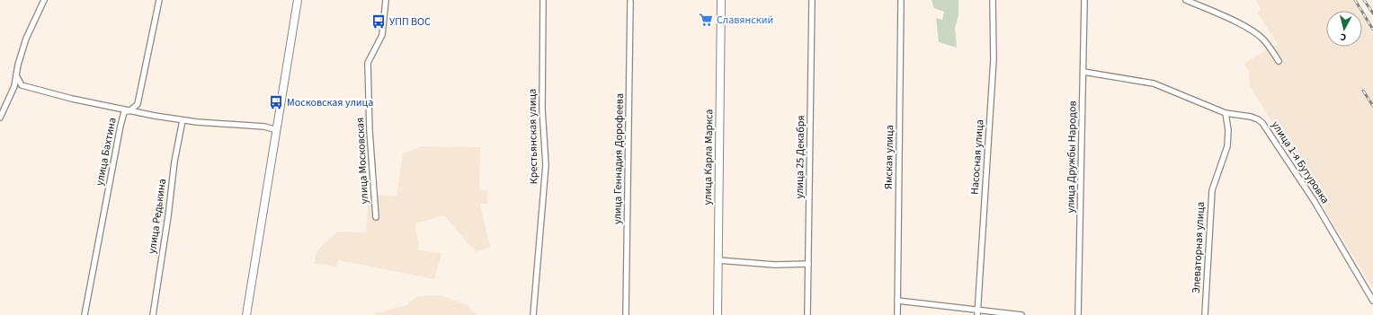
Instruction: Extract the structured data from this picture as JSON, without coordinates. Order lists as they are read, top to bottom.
{
  "streets": {
    "street": [
      "Крестьянская улица",
      "улица Бахтина",
      "улица Карла Маркса",
      "улица 25 Декабря",
      "Ямская улица",
      "Насосная улица",
      "улица Дружбы Народов",
      "улица Геннадия Дорофеева",
      "улица Московская",
      "улица 1-я Бутуровка",
      "улица Редькина",
      "Элеваторная улица"
    ]
  },
  "crossings": [
    ["улица Дружбы Народов", "улица 1-я Бутуровка"],
    ["улица 1-я Бутуровка", "Элеваторная улица"]
  ],
  "places": {
    "supermarket": ["Славянский"],
    "bus stop": ["УПП ВОС", "Московская улица"]
  },
  "north": "bottom"
}
